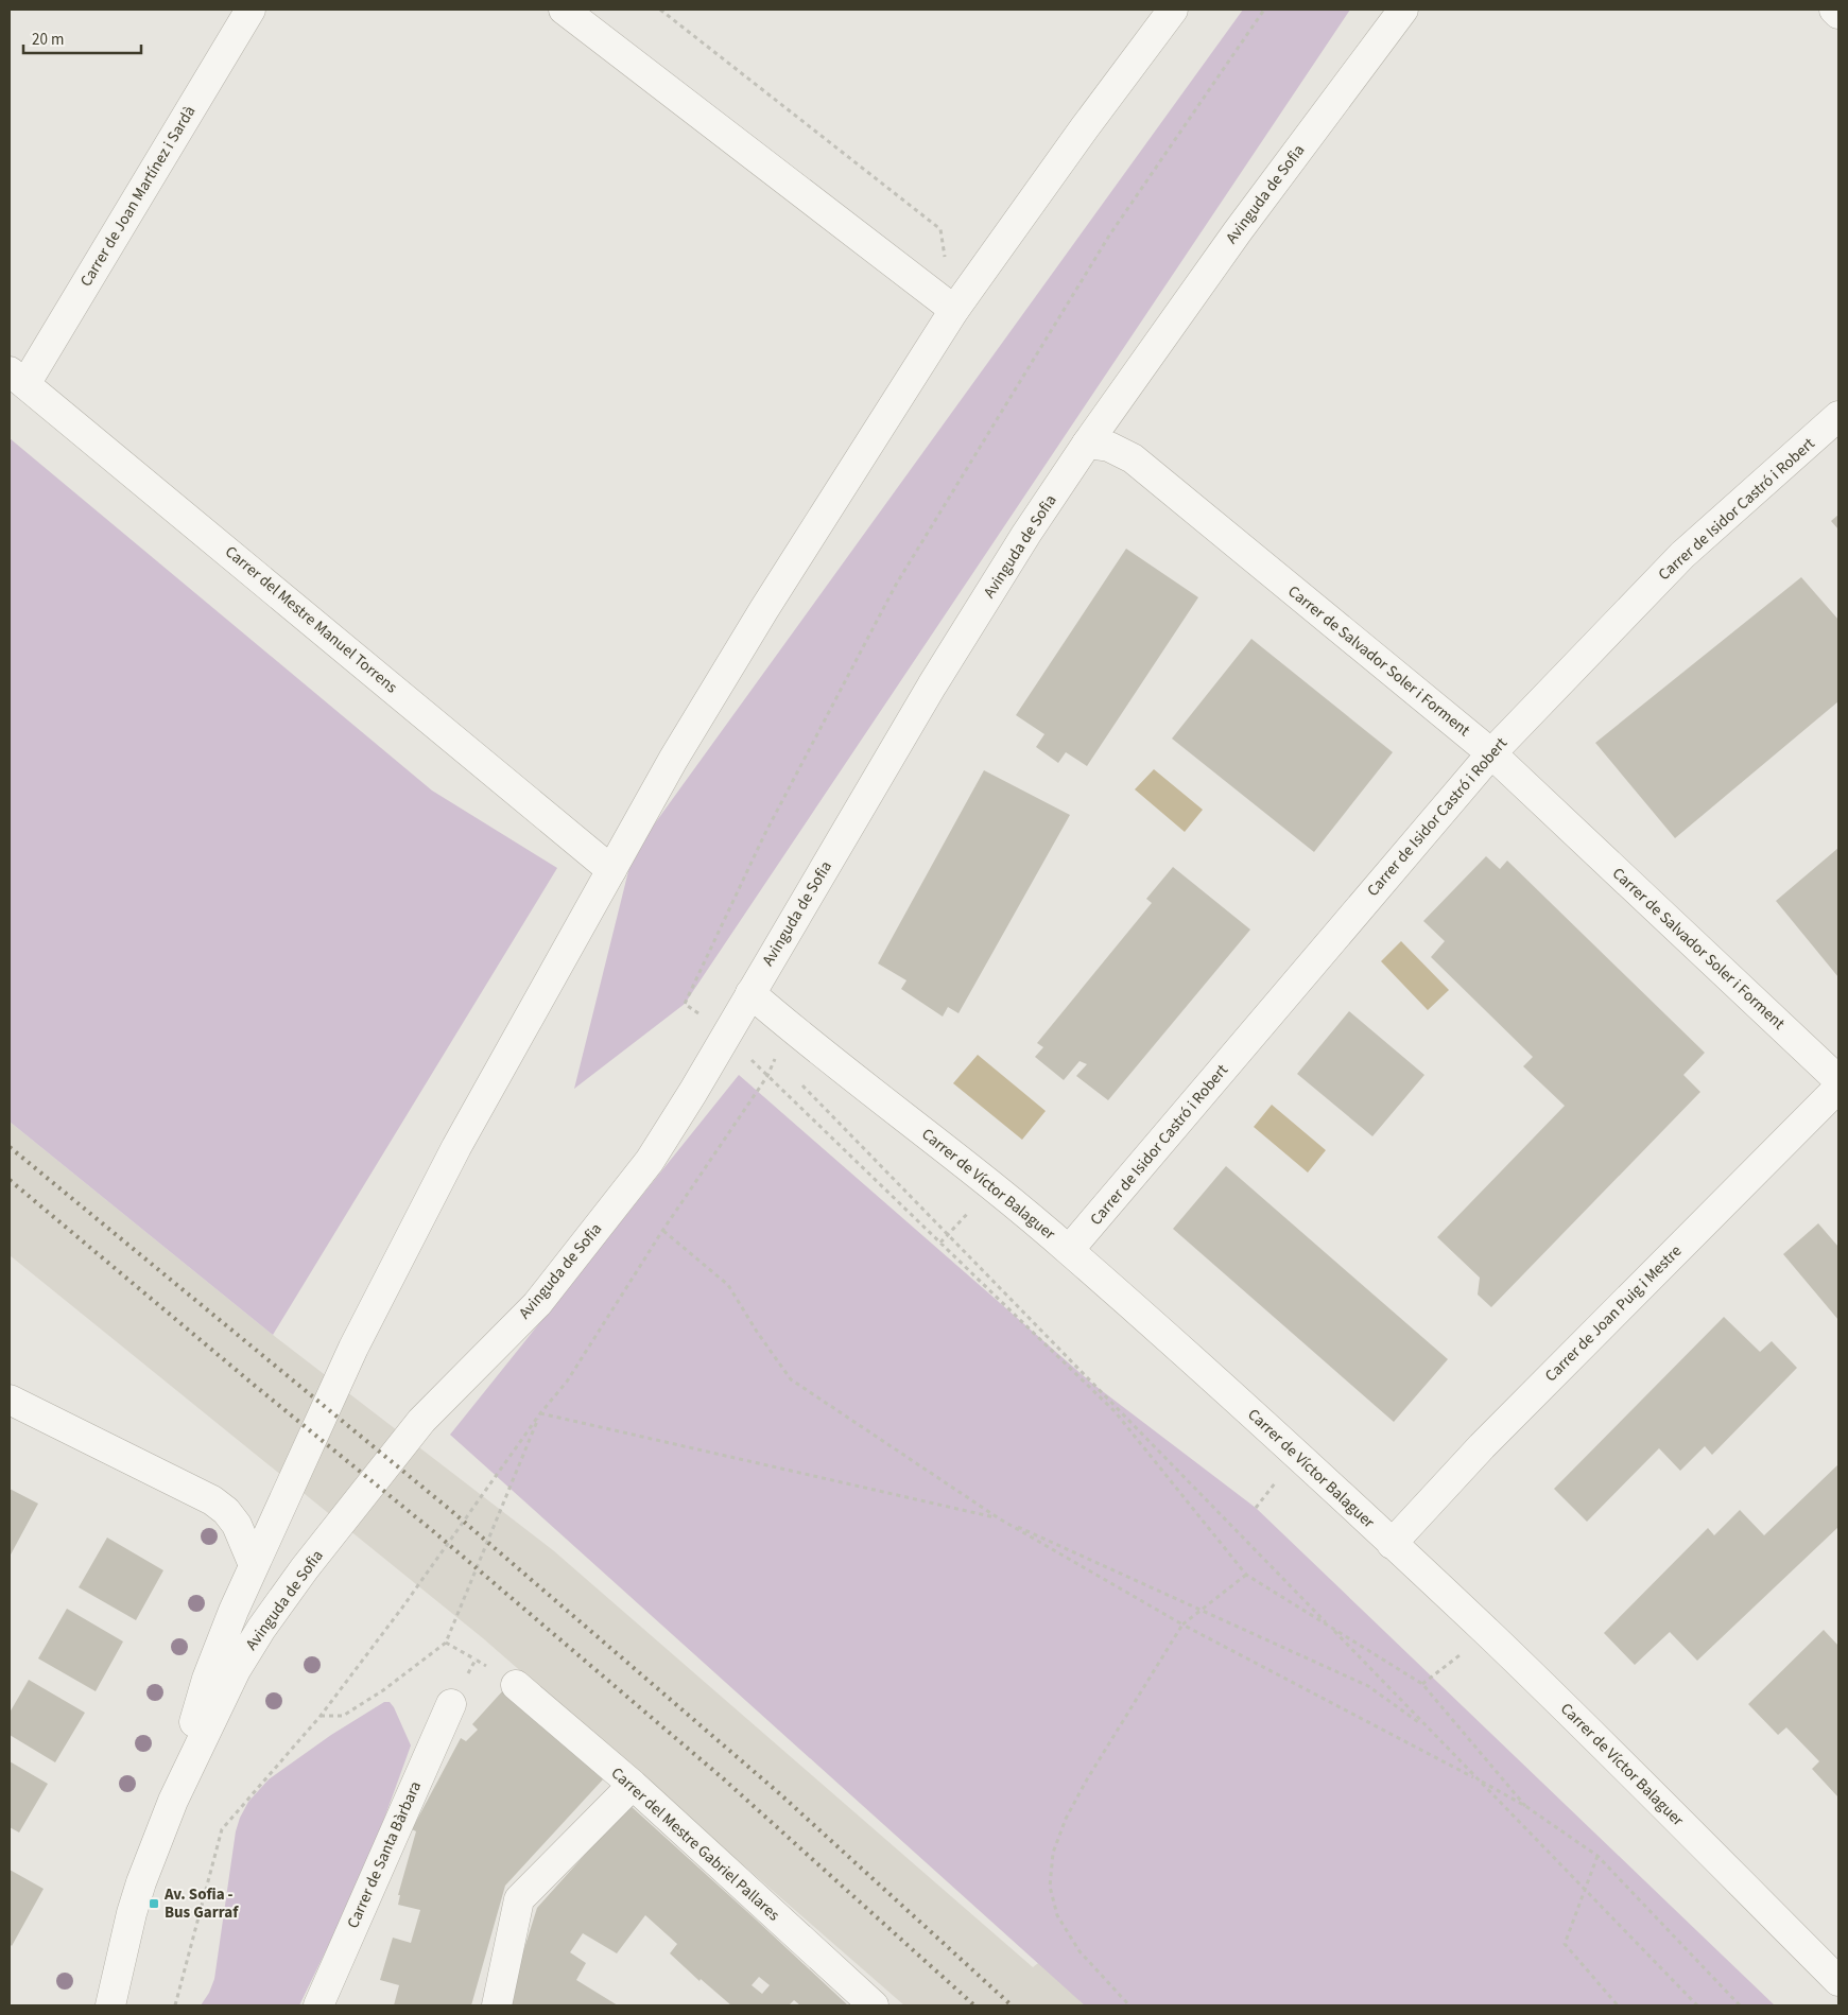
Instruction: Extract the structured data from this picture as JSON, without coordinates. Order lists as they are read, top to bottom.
{
  "streets": {
    "street": [
      "Avinguda de Sofia",
      "Carrer de Joan Martínez i Sardà",
      "Carrer de Isidor Castró i Robert",
      "Carrer del Mestre Manuel Torrens",
      "Carrer de Salvador Soler i Forment",
      "Carrer de Víctor Balaguer",
      "Carrer de Joan Puig i Mestre",
      "Carrer del Mestre Gabriel Pallares",
      "Carrer de Santa Bàrbara"
    ]
  },
  "crossings": [
    ["Avinguda de Sofia", "Carrer del Mestre Manuel Torrens"],
    ["Avinguda de Sofia", "Carrer de Salvador Soler i Forment"],
    ["Avinguda de Sofia", "Carrer de Víctor Balaguer"],
    ["Carrer de Joan Martínez i Sardà", "Carrer del Mestre Manuel Torrens"],
    ["Carrer de Isidor Castró i Robert", "Carrer de Salvador Soler i Forment"],
    ["Carrer de Isidor Castró i Robert", "Carrer de Víctor Balaguer"],
    ["Carrer de Víctor Balaguer", "Carrer de Joan Puig i Mestre"]
  ],
  "places": {
    "transit": ["Av. Sofia - Bus Garraf"]
  },
  "scale_bar": "20 m"
}
